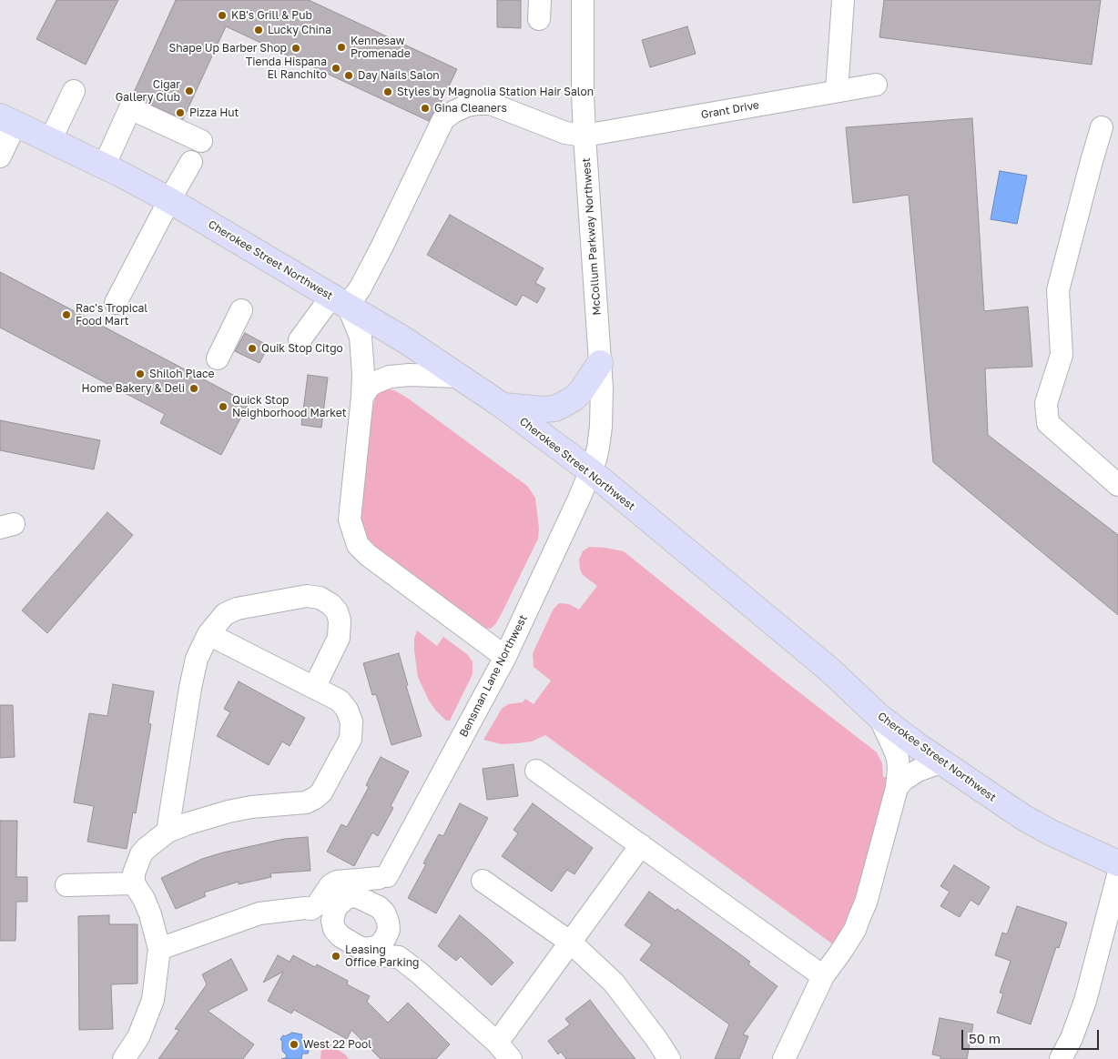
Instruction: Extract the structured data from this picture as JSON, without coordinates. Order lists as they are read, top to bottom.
{
  "streets": {
    "main road": ["Cherokee Street Northwest"],
    "street": ["Grant Drive", "McCollum Parkway Northwest", "Bensman Lane Northwest"]
  },
  "crossings": [
    ["Grant Drive", "McCollum Parkway Northwest"],
    ["Grant Drive", "Cherokee Street Northwest"],
    ["McCollum Parkway Northwest", "Cherokee Street Northwest"],
    ["McCollum Parkway Northwest", "Bensman Lane Northwest"],
    ["Cherokee Street Northwest", "Bensman Lane Northwest"]
  ],
  "places": [
    "KB's Grill & Pub",
    "Lucky China",
    "Kennesaw Promenade",
    "Shape Up Barber Shop",
    "Tienda Hispana El Ranchito",
    "Day Nails Salon",
    "Cigar Gallery Club",
    "Styles by Magnolia Station Hair Salon",
    "Gina Cleaners",
    "Pizza Hut",
    "Rac's Tropical Food Mart",
    "Quik Stop Citgo",
    "Shiloh Place",
    "Home Bakery & Deli",
    "Quick Stop Neighborhood Market",
    "Leasing Office Parking",
    "West 22 Pool"
  ],
  "scale_bar": "50 m"
}
